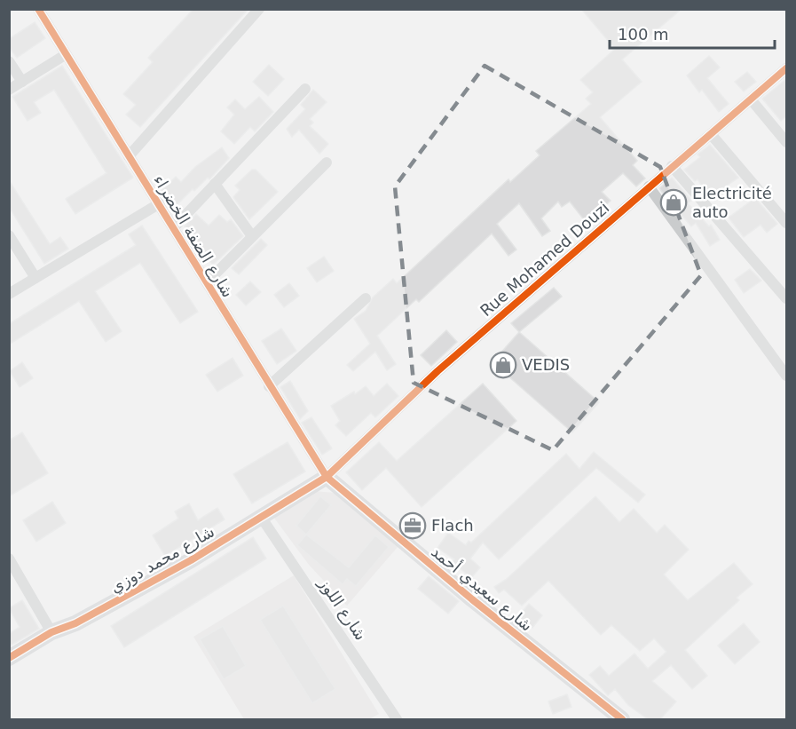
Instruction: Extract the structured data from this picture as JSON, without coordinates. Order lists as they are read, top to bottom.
{
  "streets": {
    "street": [
      "شارع الضفة الخضراء",
      "Rue Mohamed Douzi",
      "شارع محمد دوزي",
      "شارع سعيدي أحمد",
      "شارع اللوز"
    ]
  },
  "crossings": [
    ["شارع الضفة الخضراء", "Rue Mohamed Douzi"],
    ["شارع الضفة الخضراء", "شارع محمد دوزي"],
    ["شارع الضفة الخضراء", "شارع سعيدي أحمد"],
    ["Rue Mohamed Douzi", "شارع محمد دوزي"],
    ["Rue Mohamed Douzi", "شارع سعيدي أحمد"],
    ["شارع محمد دوزي", "شارع سعيدي أحمد"],
    ["شارع محمد دوزي", "شارع اللوز"]
  ],
  "places": {
    "shop": ["Electricité auto", "VEDIS"],
    "office": ["Flach"]
  },
  "scale_bar": "100 m"
}
